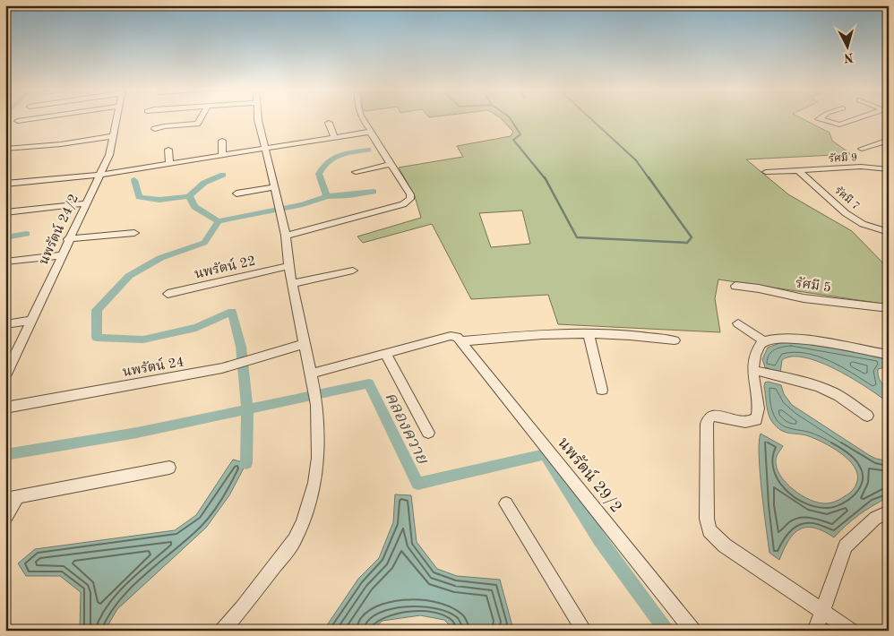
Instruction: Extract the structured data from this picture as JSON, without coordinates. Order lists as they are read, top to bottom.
{
  "streets": {
    "street": [
      "รัศมี 9",
      "รัศมี 7",
      "นพรัตน์ 24/2",
      "นพรัตน์ 22",
      "รัศมี 5",
      "นพรัตน์ 24",
      "นพรัตน์ 29/2"
    ]
  },
  "crossings": [
    ["รัศมี 9", "รัศมี 7"]
  ],
  "water": ["คลองควาย"],
  "north": "bottom"
}
